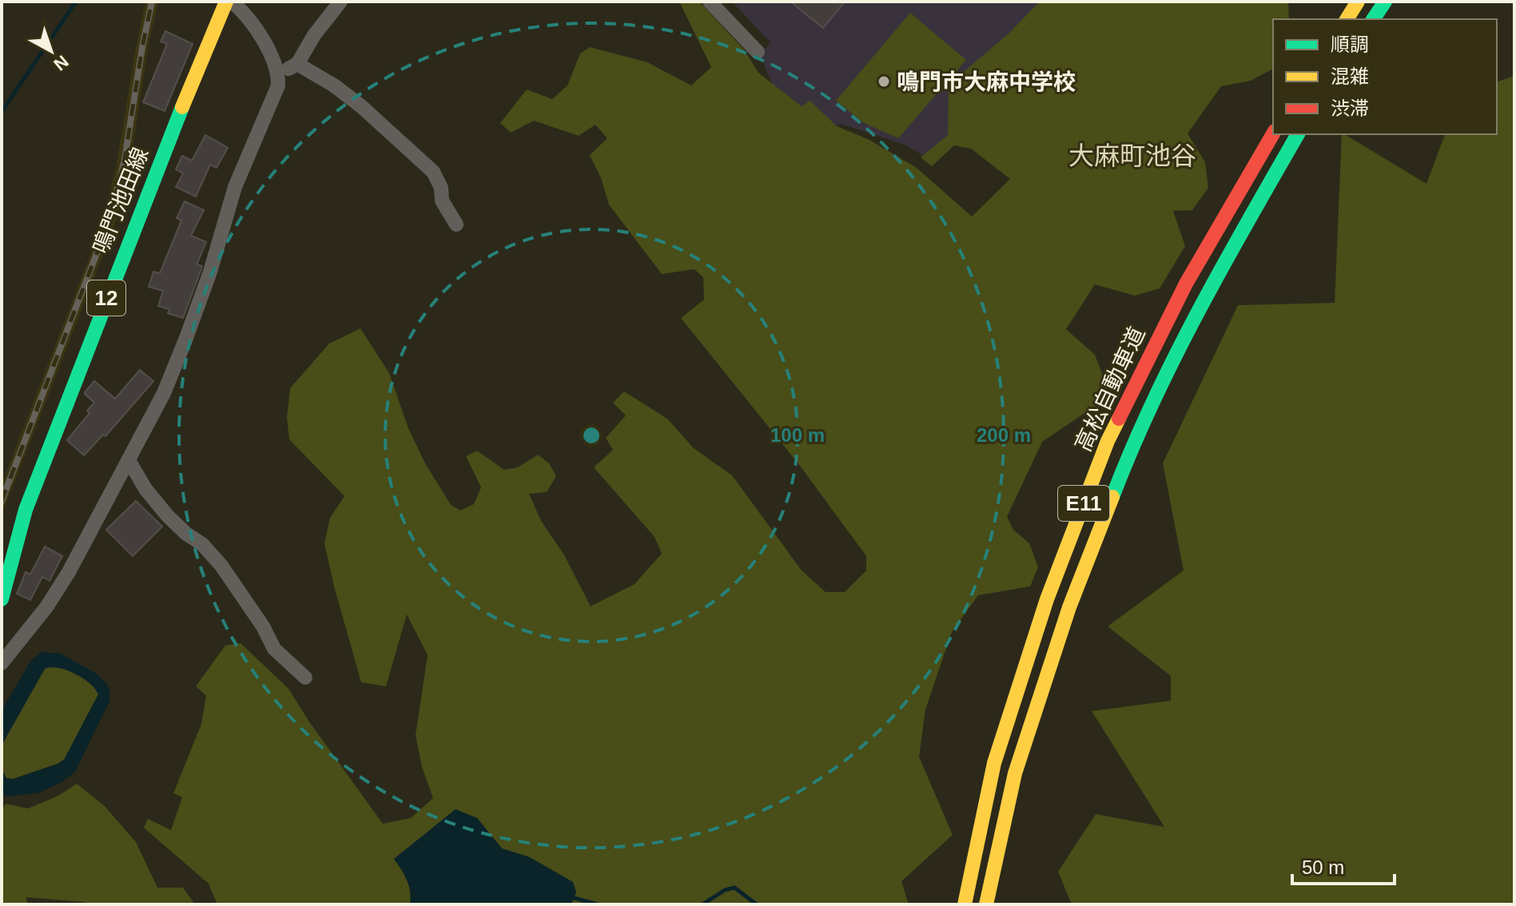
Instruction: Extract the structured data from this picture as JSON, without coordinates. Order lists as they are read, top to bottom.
{
  "streets": {
    "main road": [
      "鳴門池田線",
      "12",
      "高松自動車道",
      "E11"
    ]
  },
  "districts": ["大麻町池谷"],
  "places": ["鳴門市大麻中学校"],
  "legend": ["順調", "混雑", "渋滞"],
  "scale_bar": "50 m",
  "north": "bottom right",
  "rings": ["100 m", "200 m"]
}
